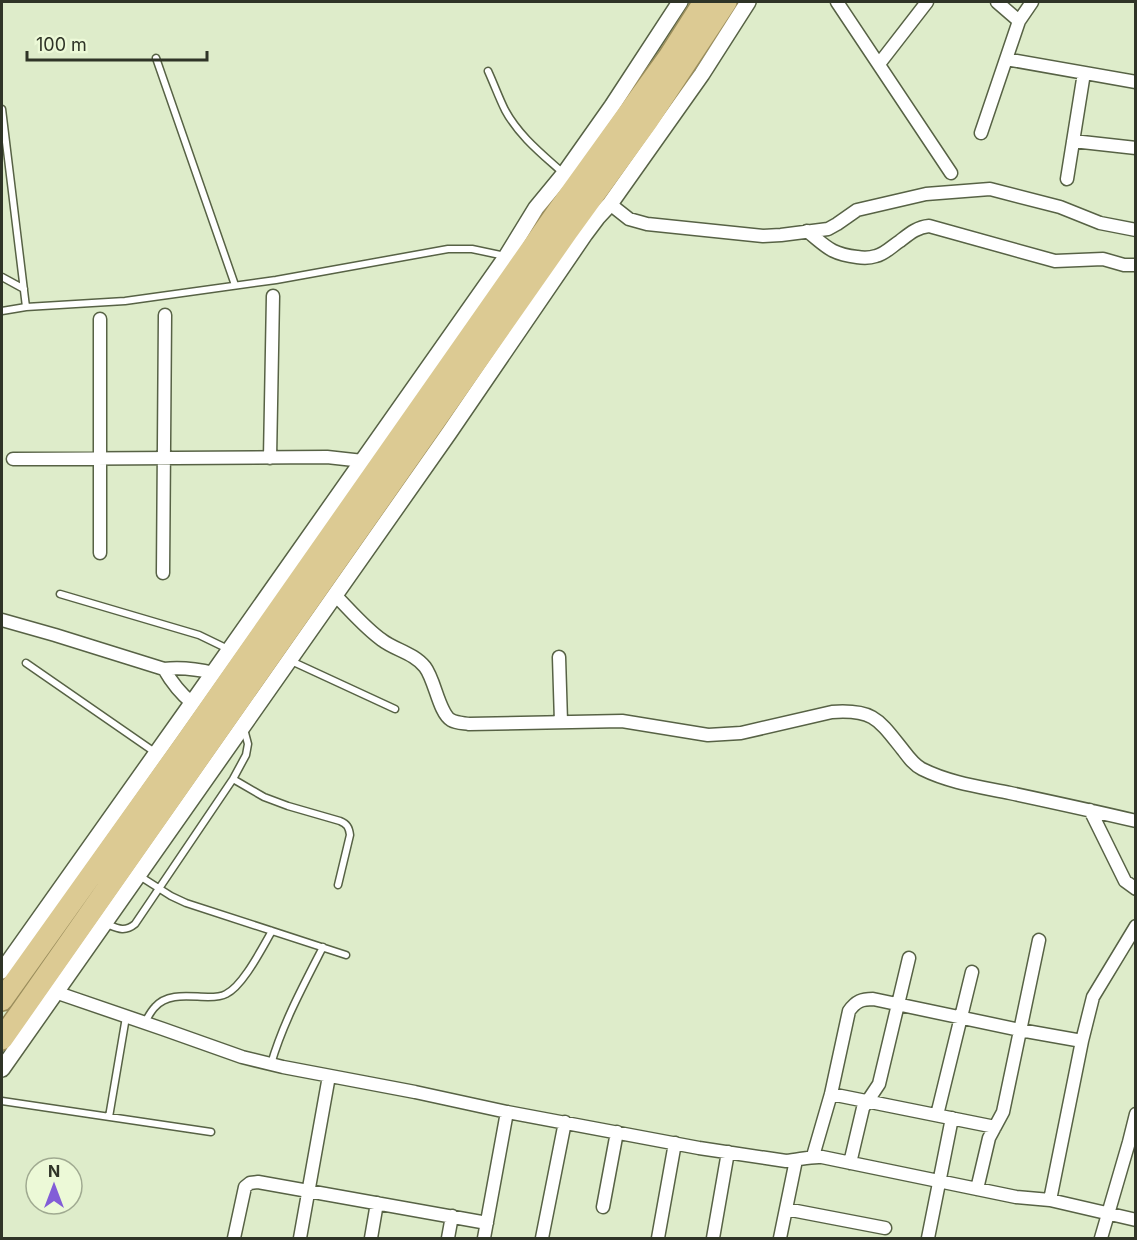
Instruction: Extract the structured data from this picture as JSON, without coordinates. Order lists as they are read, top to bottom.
{
  "scale_bar": "100 m",
  "north": "top"
}
